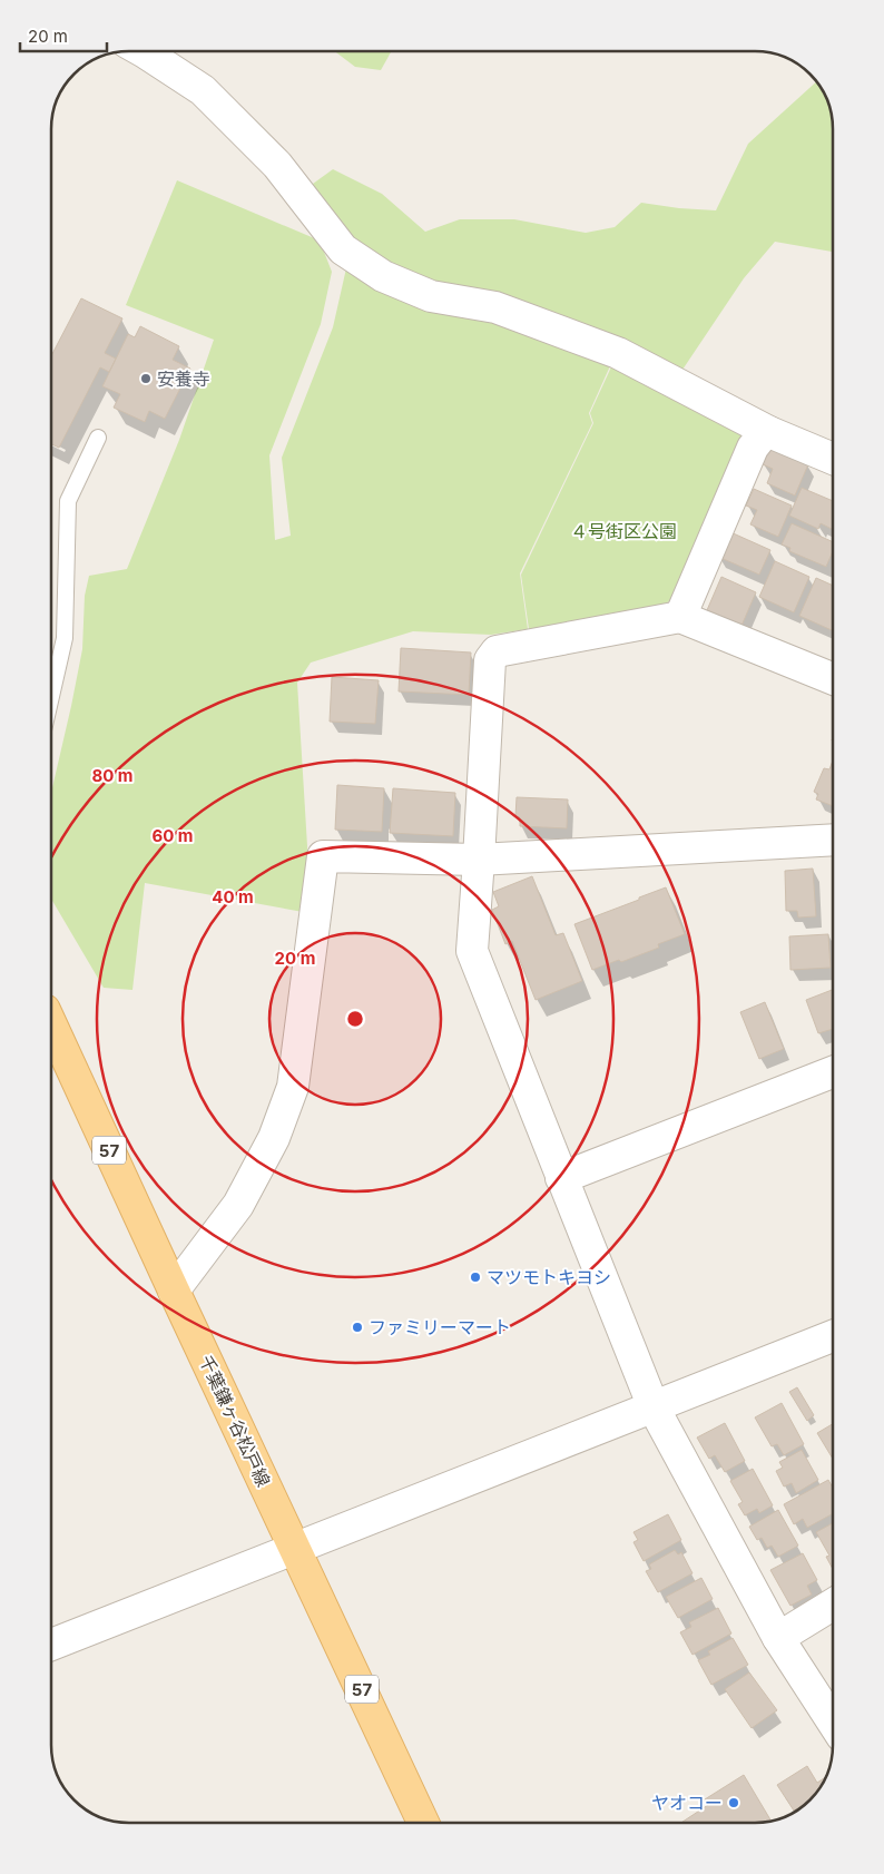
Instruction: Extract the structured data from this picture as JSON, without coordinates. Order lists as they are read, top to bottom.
{
  "streets": {
    "main road": ["57", "千葉鎌ヶ谷松戸線"]
  },
  "parks": ["４号街区公園"],
  "places": [
    "安養寺",
    "マツモトキヨシ",
    "ファミリーマート",
    "ヤオコー"
  ],
  "scale_bar": "20 m",
  "rings": [
    "80 m",
    "60 m",
    "40 m",
    "20 m"
  ]
}
